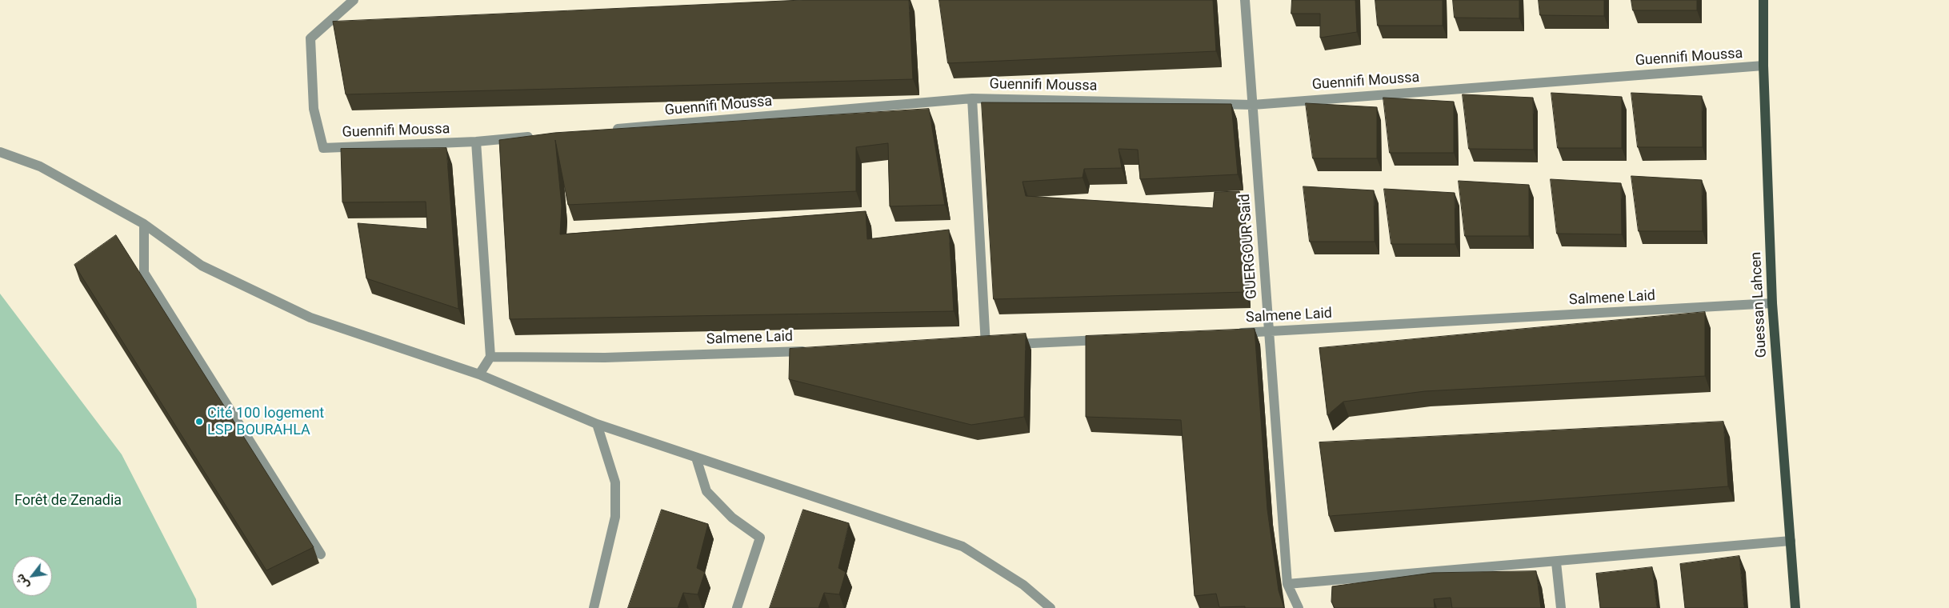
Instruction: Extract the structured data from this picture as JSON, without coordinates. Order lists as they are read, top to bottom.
{
  "streets": {
    "main road": ["Guessan Lahcen"],
    "street": ["Guennifi Moussa", "GUERGOUR Said", "Salmene Laid"]
  },
  "crossings": [
    ["Guennifi Moussa", "GUERGOUR Said"],
    ["Guennifi Moussa", "Guessan Lahcen"],
    ["GUERGOUR Said", "Salmene Laid"],
    ["Salmene Laid", "Guessan Lahcen"]
  ],
  "parks": ["Forêt de Zenadia"],
  "places": ["Cité 100 logement LSP BOURAHLA"],
  "north": "bottom left"
}
